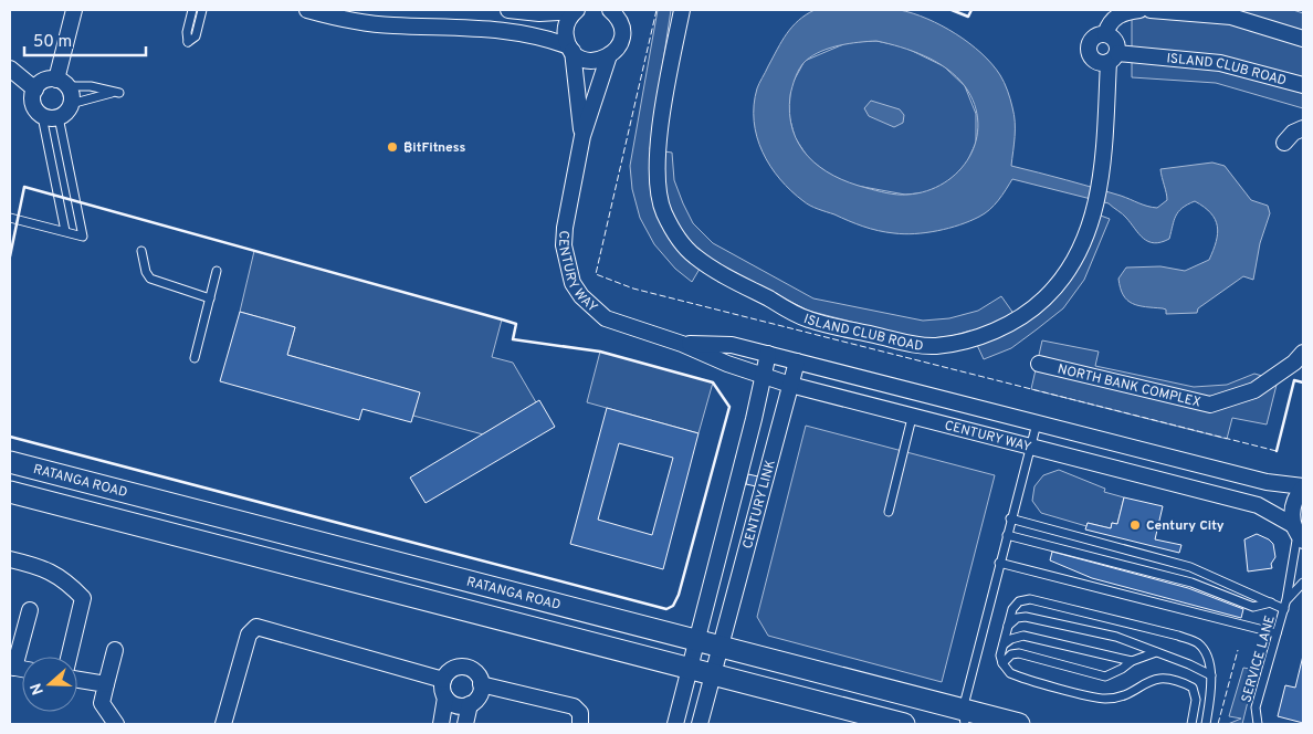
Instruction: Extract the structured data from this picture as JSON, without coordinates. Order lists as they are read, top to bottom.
{
  "streets": {
    "main road": ["RATANGA ROAD"],
    "street": [
      "ISLAND CLUB ROAD",
      "CENTURY WAY",
      "NORTH BANK COMPLEX",
      "CENTURY LINK"
    ],
    "lane": ["SERVICE LANE"]
  },
  "crossings": [
    ["CENTURY WAY", "CENTURY LINK"],
    ["CENTURY WAY", "SERVICE LANE"],
    ["RATANGA ROAD", "CENTURY LINK"]
  ],
  "places": ["₿itFitness", "Century City"],
  "scale_bar": "50 m",
  "north": "left"
}
